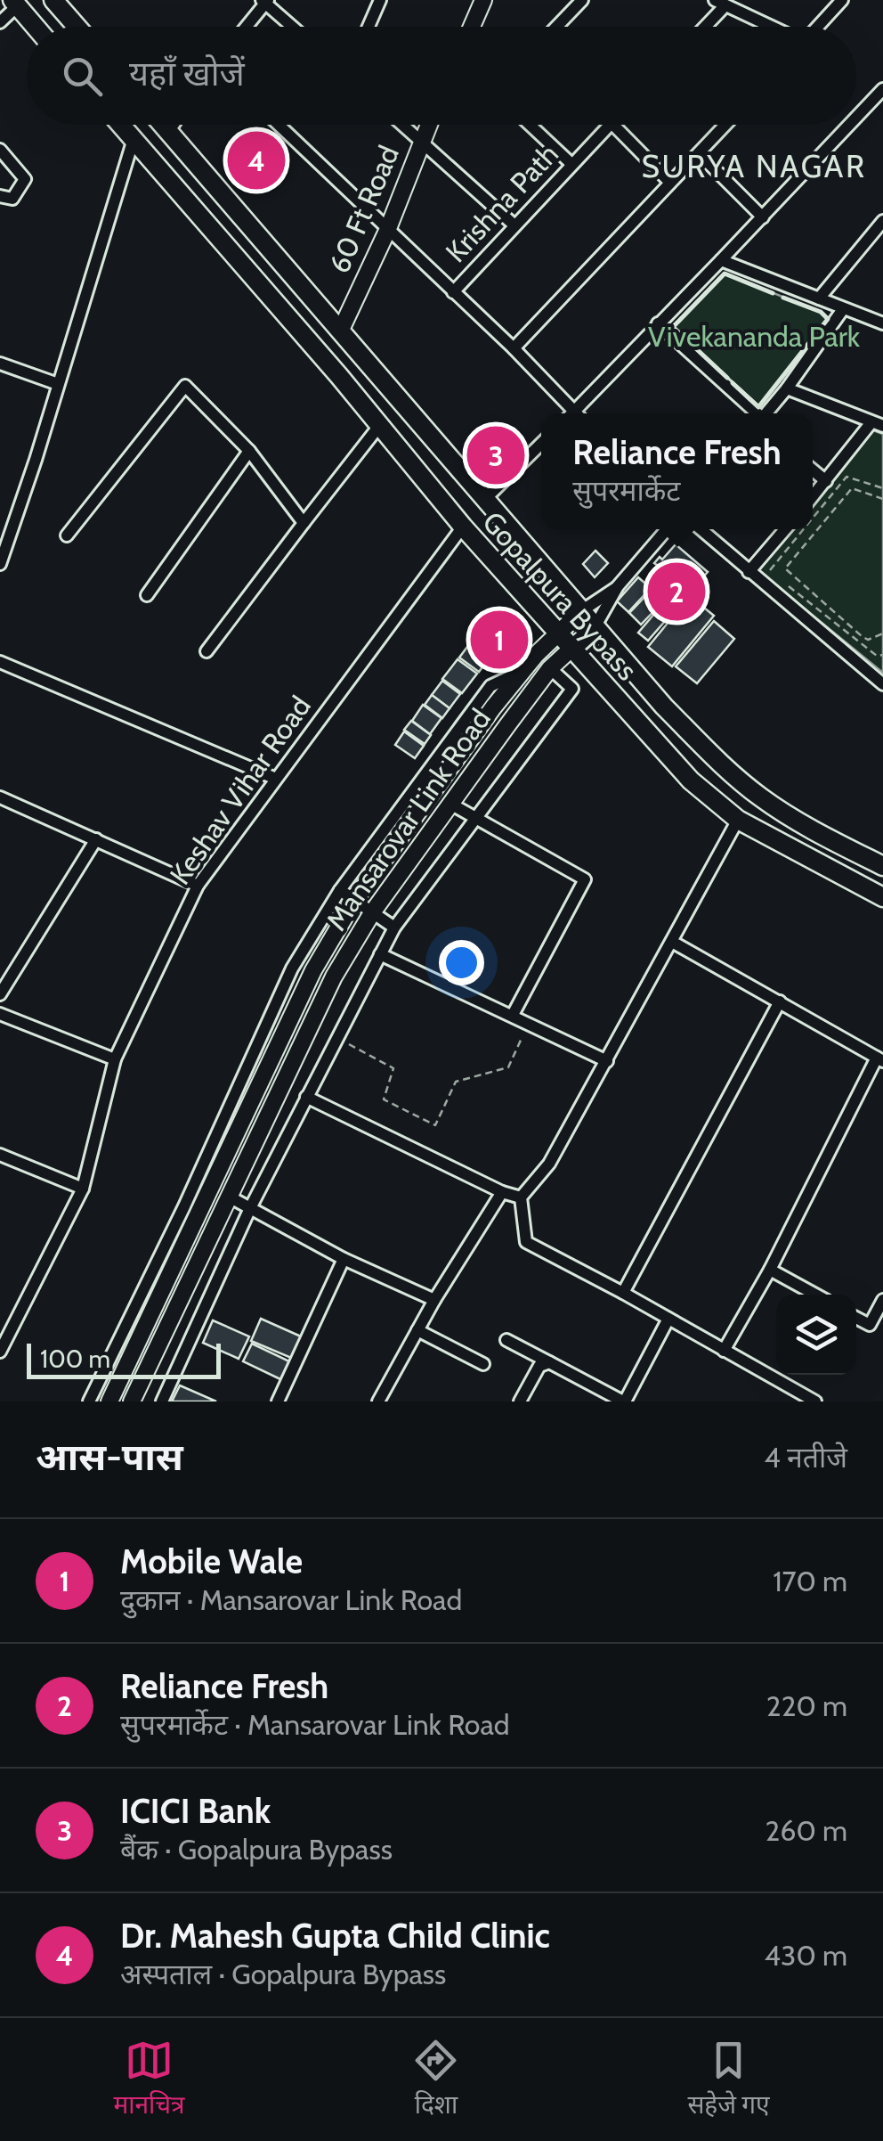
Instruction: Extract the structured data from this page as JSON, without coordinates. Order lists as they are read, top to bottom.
{
  "streets": {
    "main road": ["Gopalpura Bypass"],
    "street": [
      "Krishna Path",
      "60 Ft Road",
      "Keshav Vihar Road",
      "Mansarovar Link Road"
    ]
  },
  "crossings": [
    ["60 Ft Road", "Gopalpura Bypass"],
    ["Gopalpura Bypass", "Keshav Vihar Road"],
    ["Gopalpura Bypass", "Mansarovar Link Road"]
  ],
  "districts": ["SURYA NAGAR"],
  "parks": ["Vivekananda Park"],
  "scale_bar": "100 m",
  "page": {
    "search": "यहाँ खोजें",
    "pins": [
      "4",
      "3",
      "2",
      "1"
    ],
    "popup": ["Reliance Fresh", "सुपरमार्केट"],
    "scale": "100 m",
    "heading": ["आस-पास", "4 नतीजे"],
    "list": [
      {
        "mark": "1",
        "name": "Mobile Wale",
        "note": "दुकान · Mansarovar Link Road",
        "value": "170 m"
      },
      {
        "mark": "2",
        "name": "Reliance Fresh",
        "note": "सुपरमार्केट · Mansarovar Link Road",
        "value": "220 m"
      },
      {
        "mark": "3",
        "name": "ICICI Bank",
        "note": "बैंक · Gopalpura Bypass",
        "value": "260 m"
      },
      {
        "mark": "4",
        "name": "Dr. Mahesh Gupta Child Clinic",
        "note": "अस्पताल · Gopalpura Bypass",
        "value": "430 m"
      }
    ],
    "nav": ["मानचित्र", "दिशा", "सहेजे गए"]
  }
}
